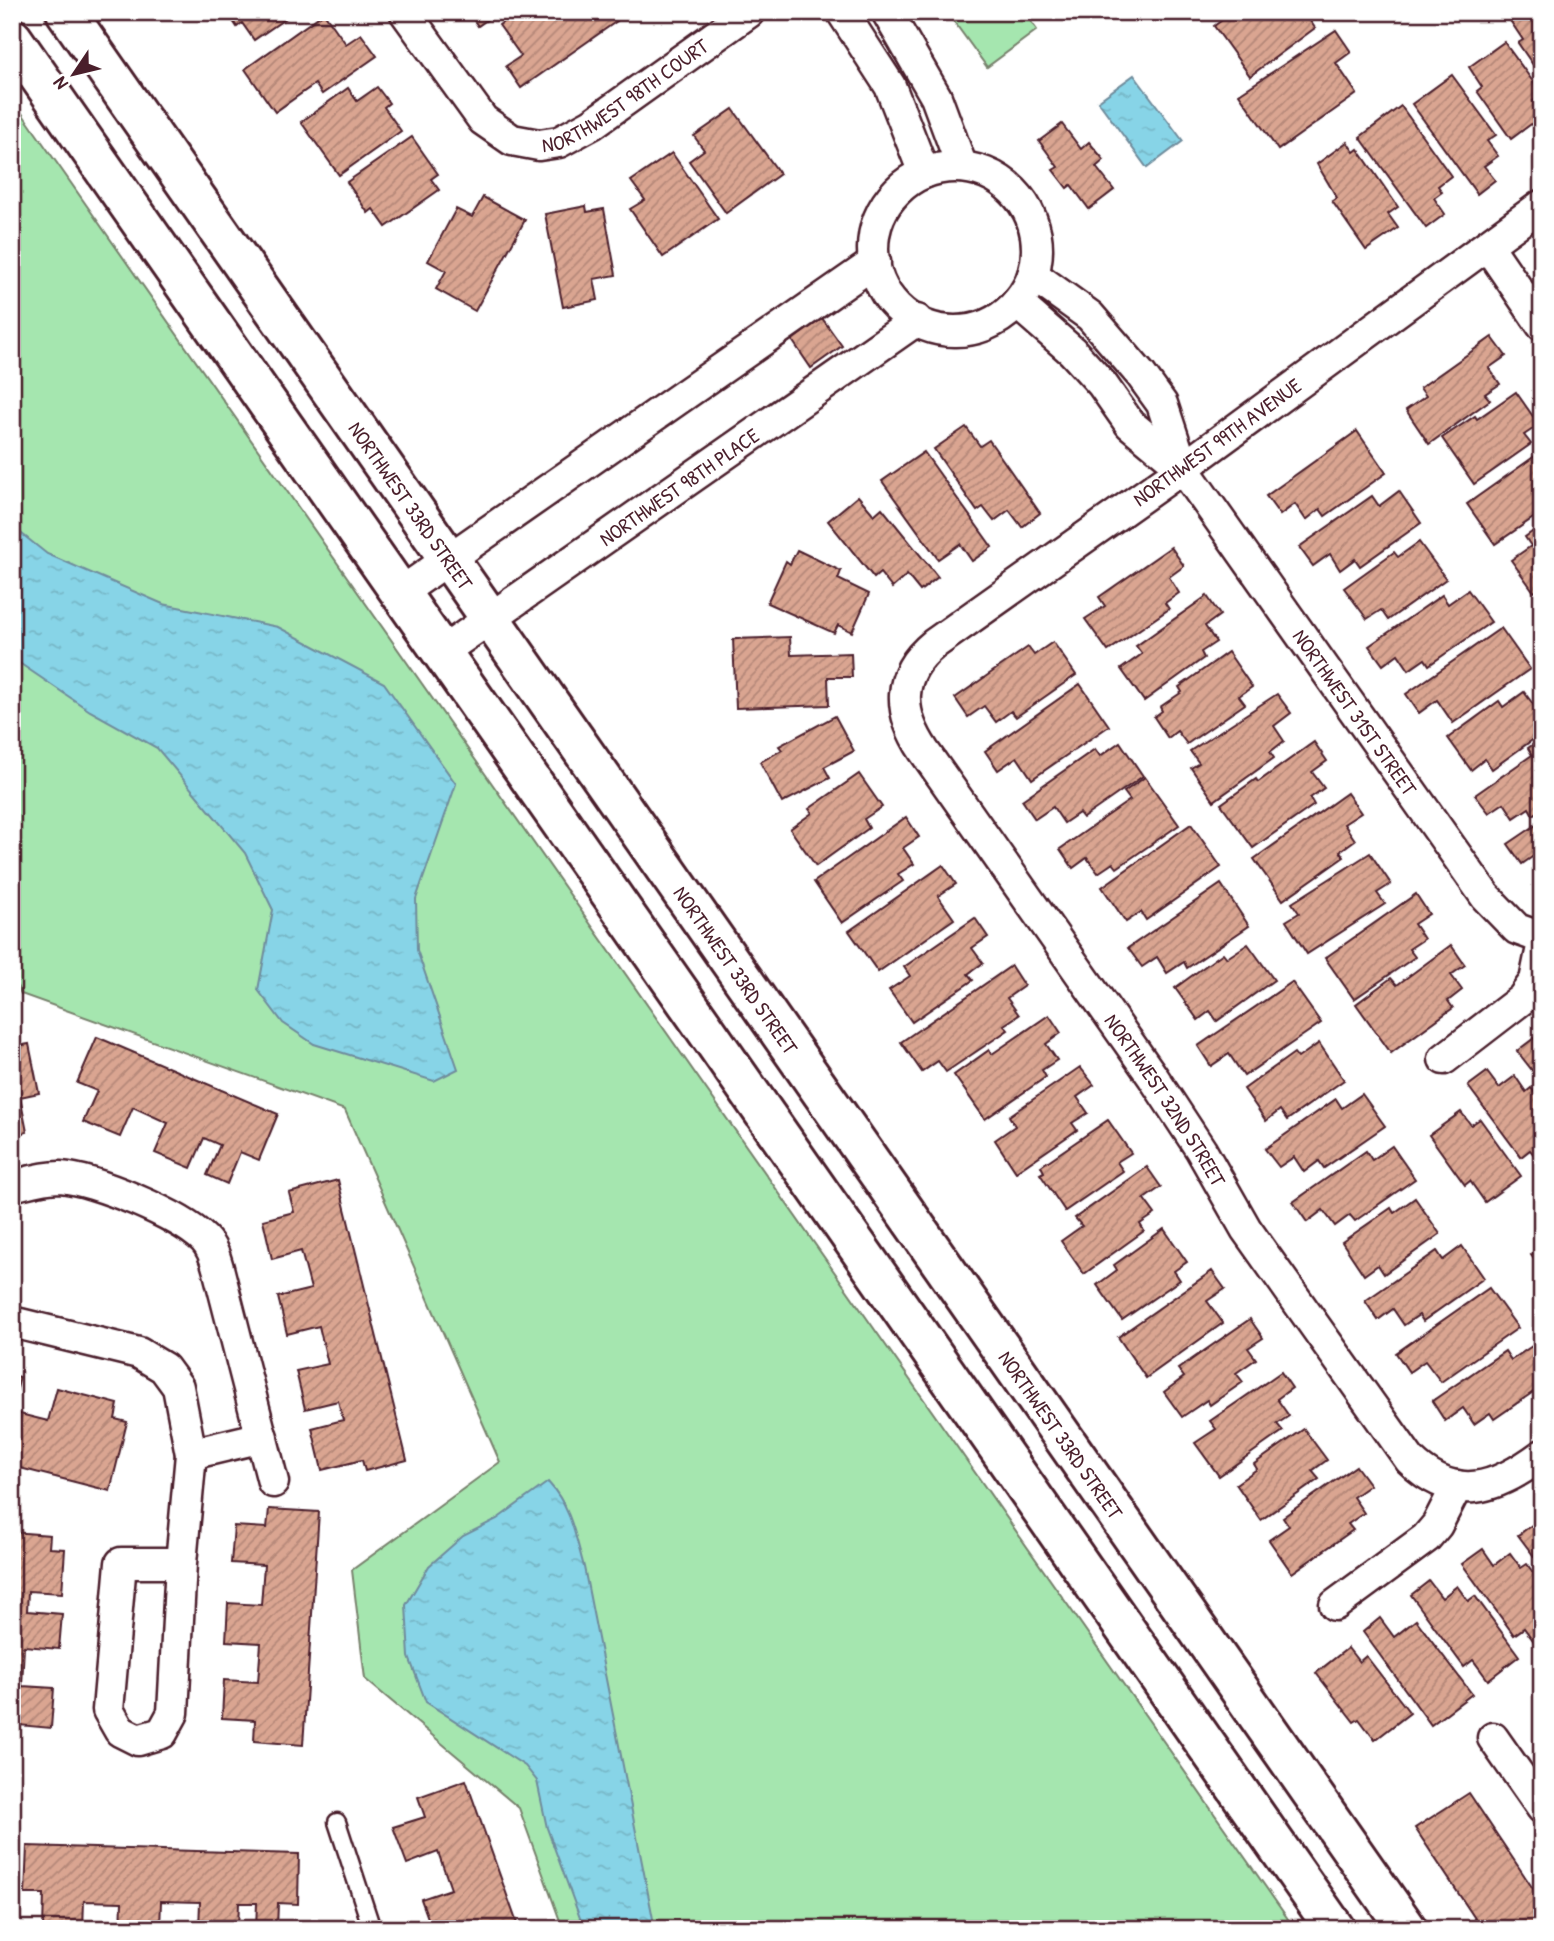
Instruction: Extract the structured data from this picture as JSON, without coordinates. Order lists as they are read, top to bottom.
{
  "streets": {
    "street": [
      "NORTHWEST 98TH COURT",
      "NORTHWEST 99TH AVENUE",
      "NORTHWEST 98TH PLACE",
      "NORTHWEST 33RD STREET",
      "NORTHWEST 31ST STREET",
      "NORTHWEST 32ND STREET"
    ]
  },
  "crossings": [
    ["NORTHWEST 99TH AVENUE", "NORTHWEST 31ST STREET"],
    ["NORTHWEST 99TH AVENUE", "NORTHWEST 32ND STREET"],
    ["NORTHWEST 98TH PLACE", "NORTHWEST 33RD STREET"],
    ["NORTHWEST 98TH PLACE", "NORTHWEST 31ST STREET"]
  ],
  "north": "bottom left"
}
